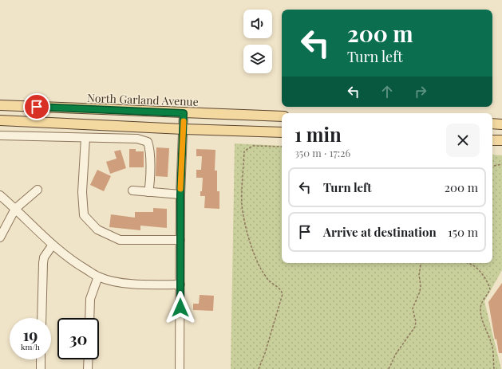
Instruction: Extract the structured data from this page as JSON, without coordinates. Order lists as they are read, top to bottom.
{
  "streets": {
    "main road": ["North Garland Avenue"]
  },
  "page": {
    "turn": ["200 m", "Turn left"],
    "heading": ["1 min", "350 m · 17:26"],
    "list": [
      {
        "name": "Turn left",
        "value": "200 m"
      },
      {
        "name": "Arrive at destination",
        "value": "150 m"
      }
    ],
    "speed": "19 km/h",
    "limit": "30"
  }
}
